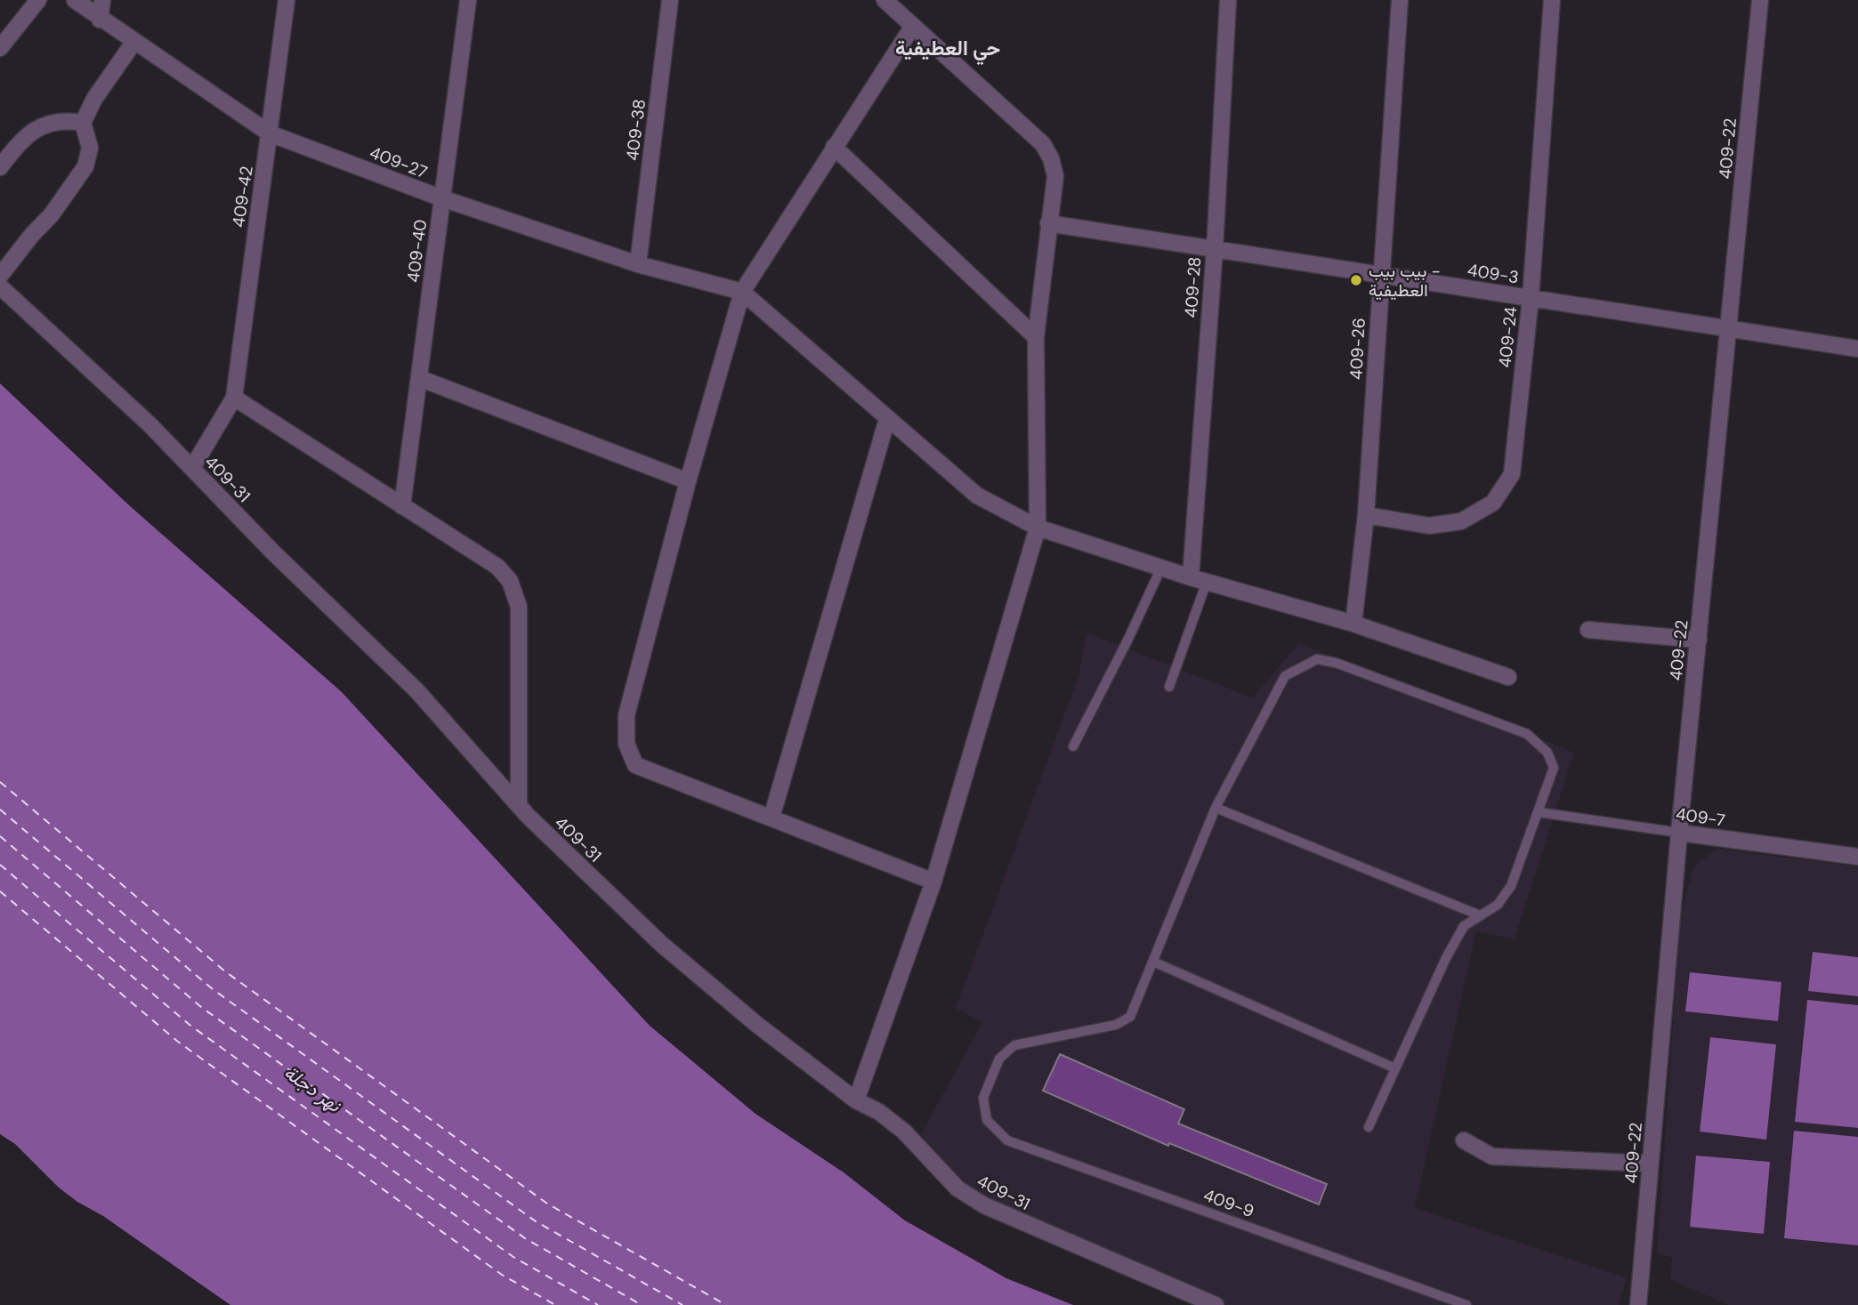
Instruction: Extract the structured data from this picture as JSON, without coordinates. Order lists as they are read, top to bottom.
{
  "streets": {
    "street": [
      "409-38",
      "409-22",
      "409-27",
      "409-42",
      "409-40",
      "409-3",
      "409-28",
      "409-24",
      "409-26",
      "409-31",
      "409-7"
    ],
    "lane": ["409-9"]
  },
  "crossings": [
    ["409-38", "409-27"],
    ["409-22", "409-3"],
    ["409-22", "409-7"],
    ["409-27", "409-42"],
    ["409-27", "409-40"],
    ["409-3", "409-28"],
    ["409-3", "409-24"],
    ["409-3", "409-26"],
    ["409-24", "409-26"]
  ],
  "districts": ["حي العطيفية"],
  "water": ["نهر دجلة"],
  "places": ["بيب بيب - العطيفية"]
}
